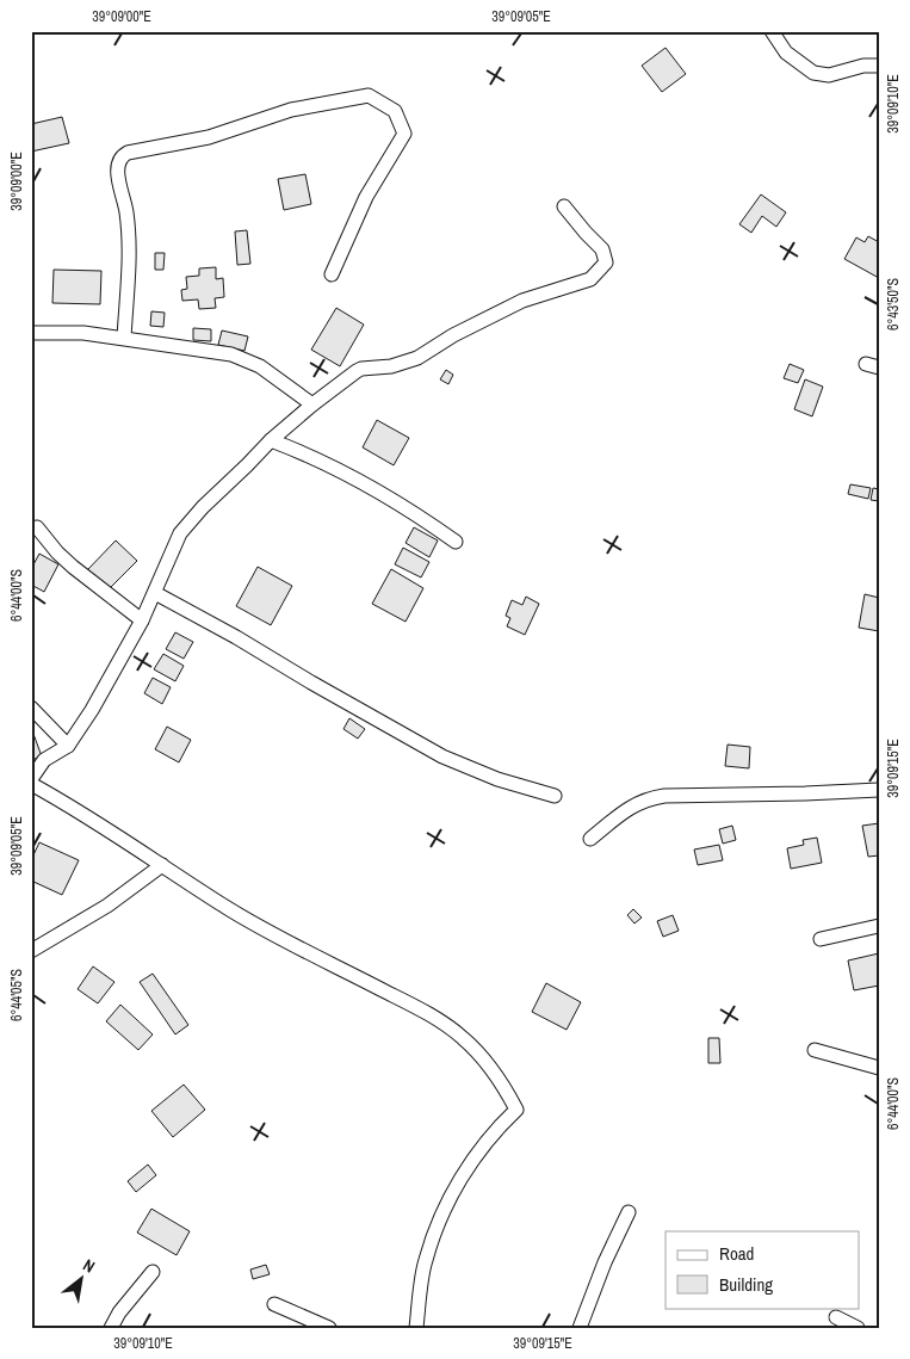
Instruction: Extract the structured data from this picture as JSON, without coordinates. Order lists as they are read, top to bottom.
{
  "legend": ["Road", "Building"],
  "north": "top right",
  "coordinates": [
    "39°09'00\"E",
    "39°09'05\"E",
    "39°09'10\"E",
    "6°43'50\"S",
    "6°44'00\"S",
    "39°09'15\"E",
    "6°44'05\"S"
  ]
}
